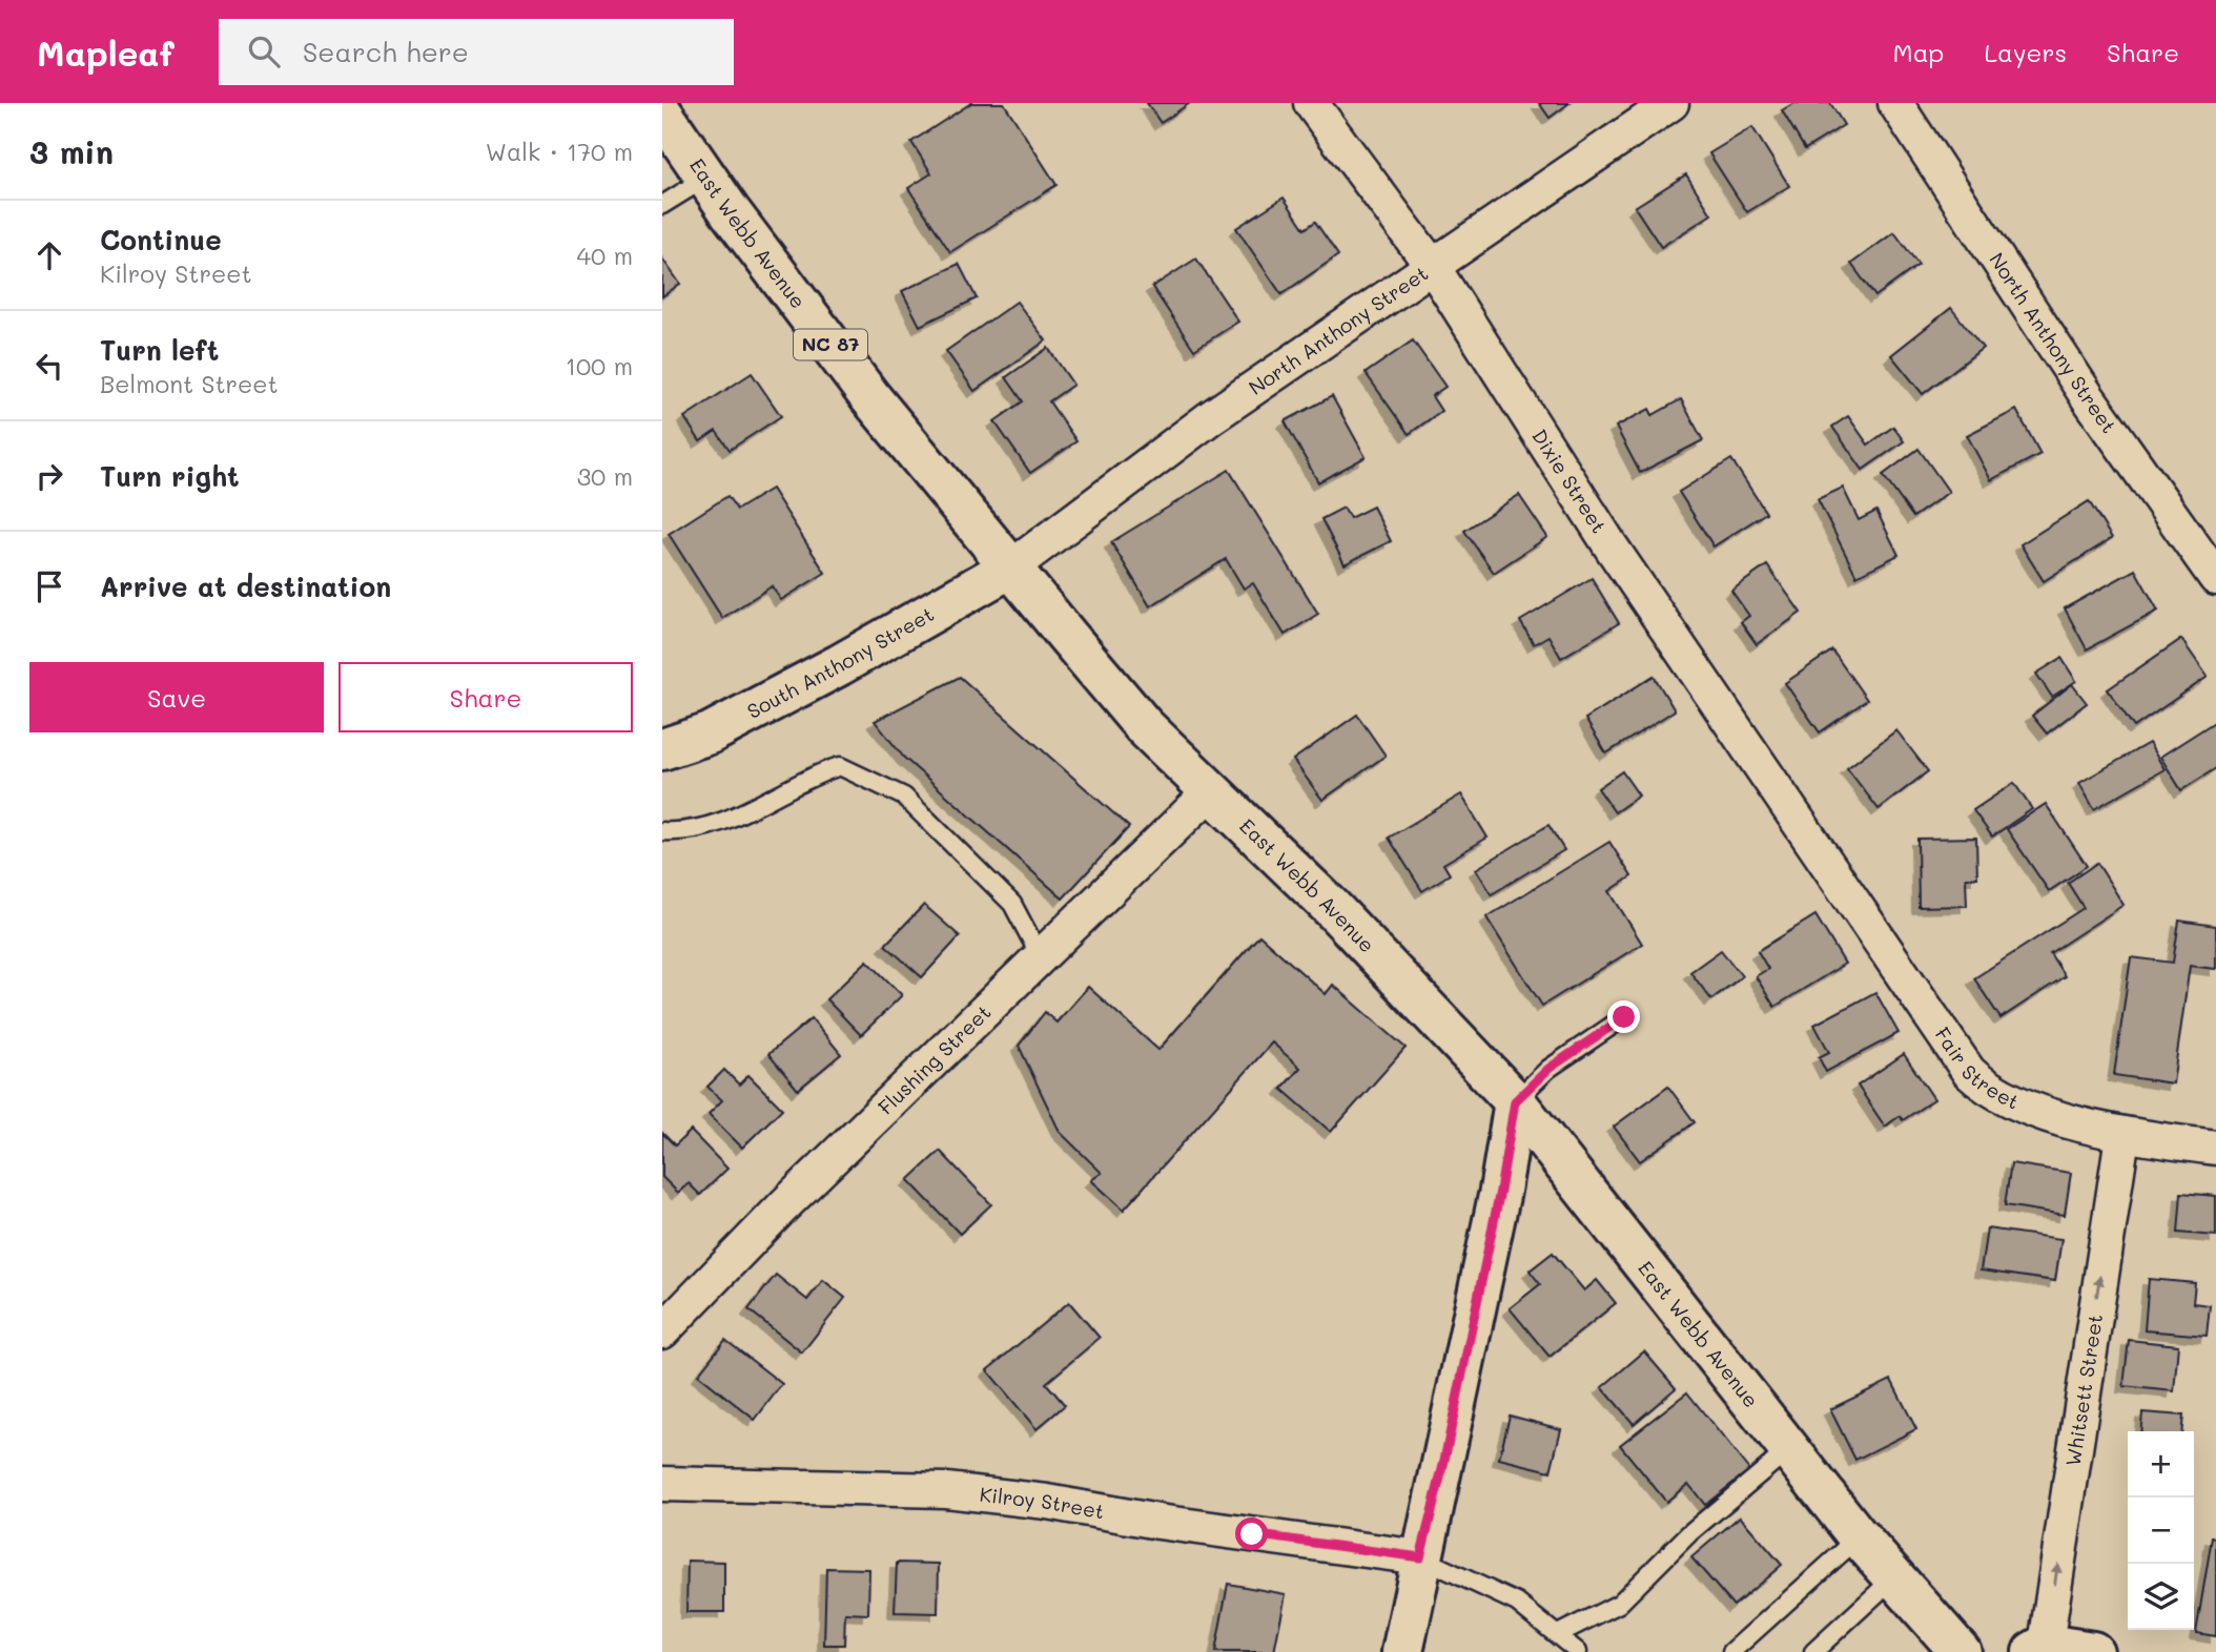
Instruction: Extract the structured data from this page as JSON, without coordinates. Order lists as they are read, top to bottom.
{
  "streets": {
    "main road": ["East Webb Avenue", "NC 87", "South Anthony Street"],
    "street": [
      "North Anthony Street",
      "Dixie Street",
      "Flushing Street",
      "Fair Street",
      "Whitsett Street",
      "Kilroy Street"
    ]
  },
  "crossings": [
    ["East Webb Avenue", "North Anthony Street"],
    ["East Webb Avenue", "South Anthony Street"],
    ["East Webb Avenue", "Flushing Street"],
    ["North Anthony Street", "Dixie Street"],
    ["North Anthony Street", "South Anthony Street"],
    ["Dixie Street", "Fair Street"],
    ["Fair Street", "Whitsett Street"]
  ],
  "one_way": ["Whitsett Street"],
  "page": {
    "header": "Mapleaf",
    "search": "Search here",
    "nav": ["Map", "Layers", "Share"],
    "heading": ["3 min", "Walk · 170 m"],
    "list": [
      ["Continue", "Kilroy Street", "40 m"],
      ["Turn left", "Belmont Street", "100 m"],
      ["Turn right", "30 m"],
      "Arrive at destination"
    ],
    "buttons": ["Save", "Share"],
    "map_buttons": ["+", "−"]
  }
}
